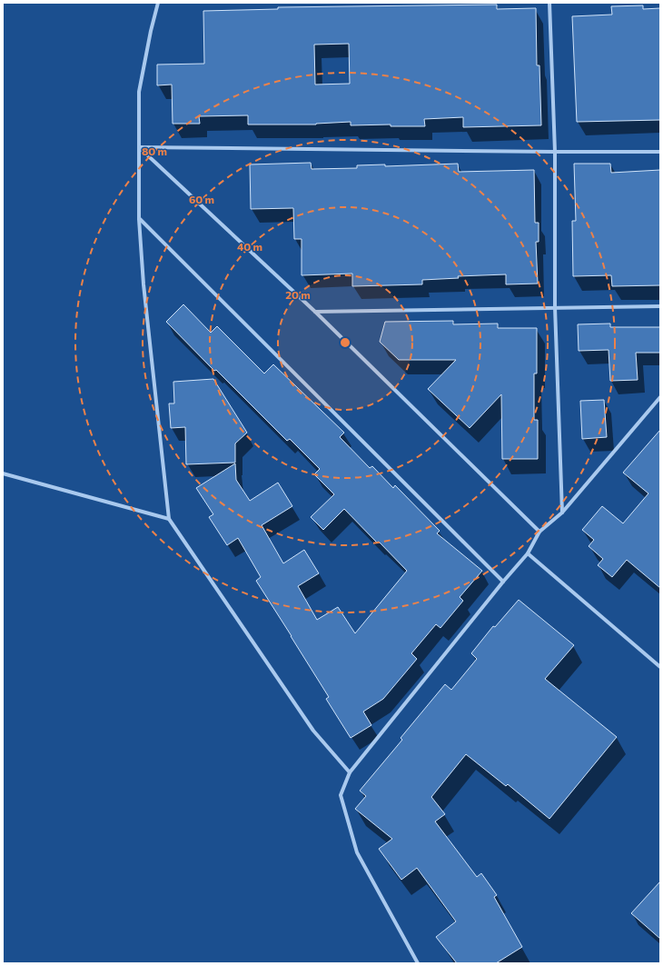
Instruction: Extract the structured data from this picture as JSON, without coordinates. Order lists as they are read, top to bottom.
{
  "rings": [
    "80 m",
    "60 m",
    "40 m",
    "20 m"
  ]
}
